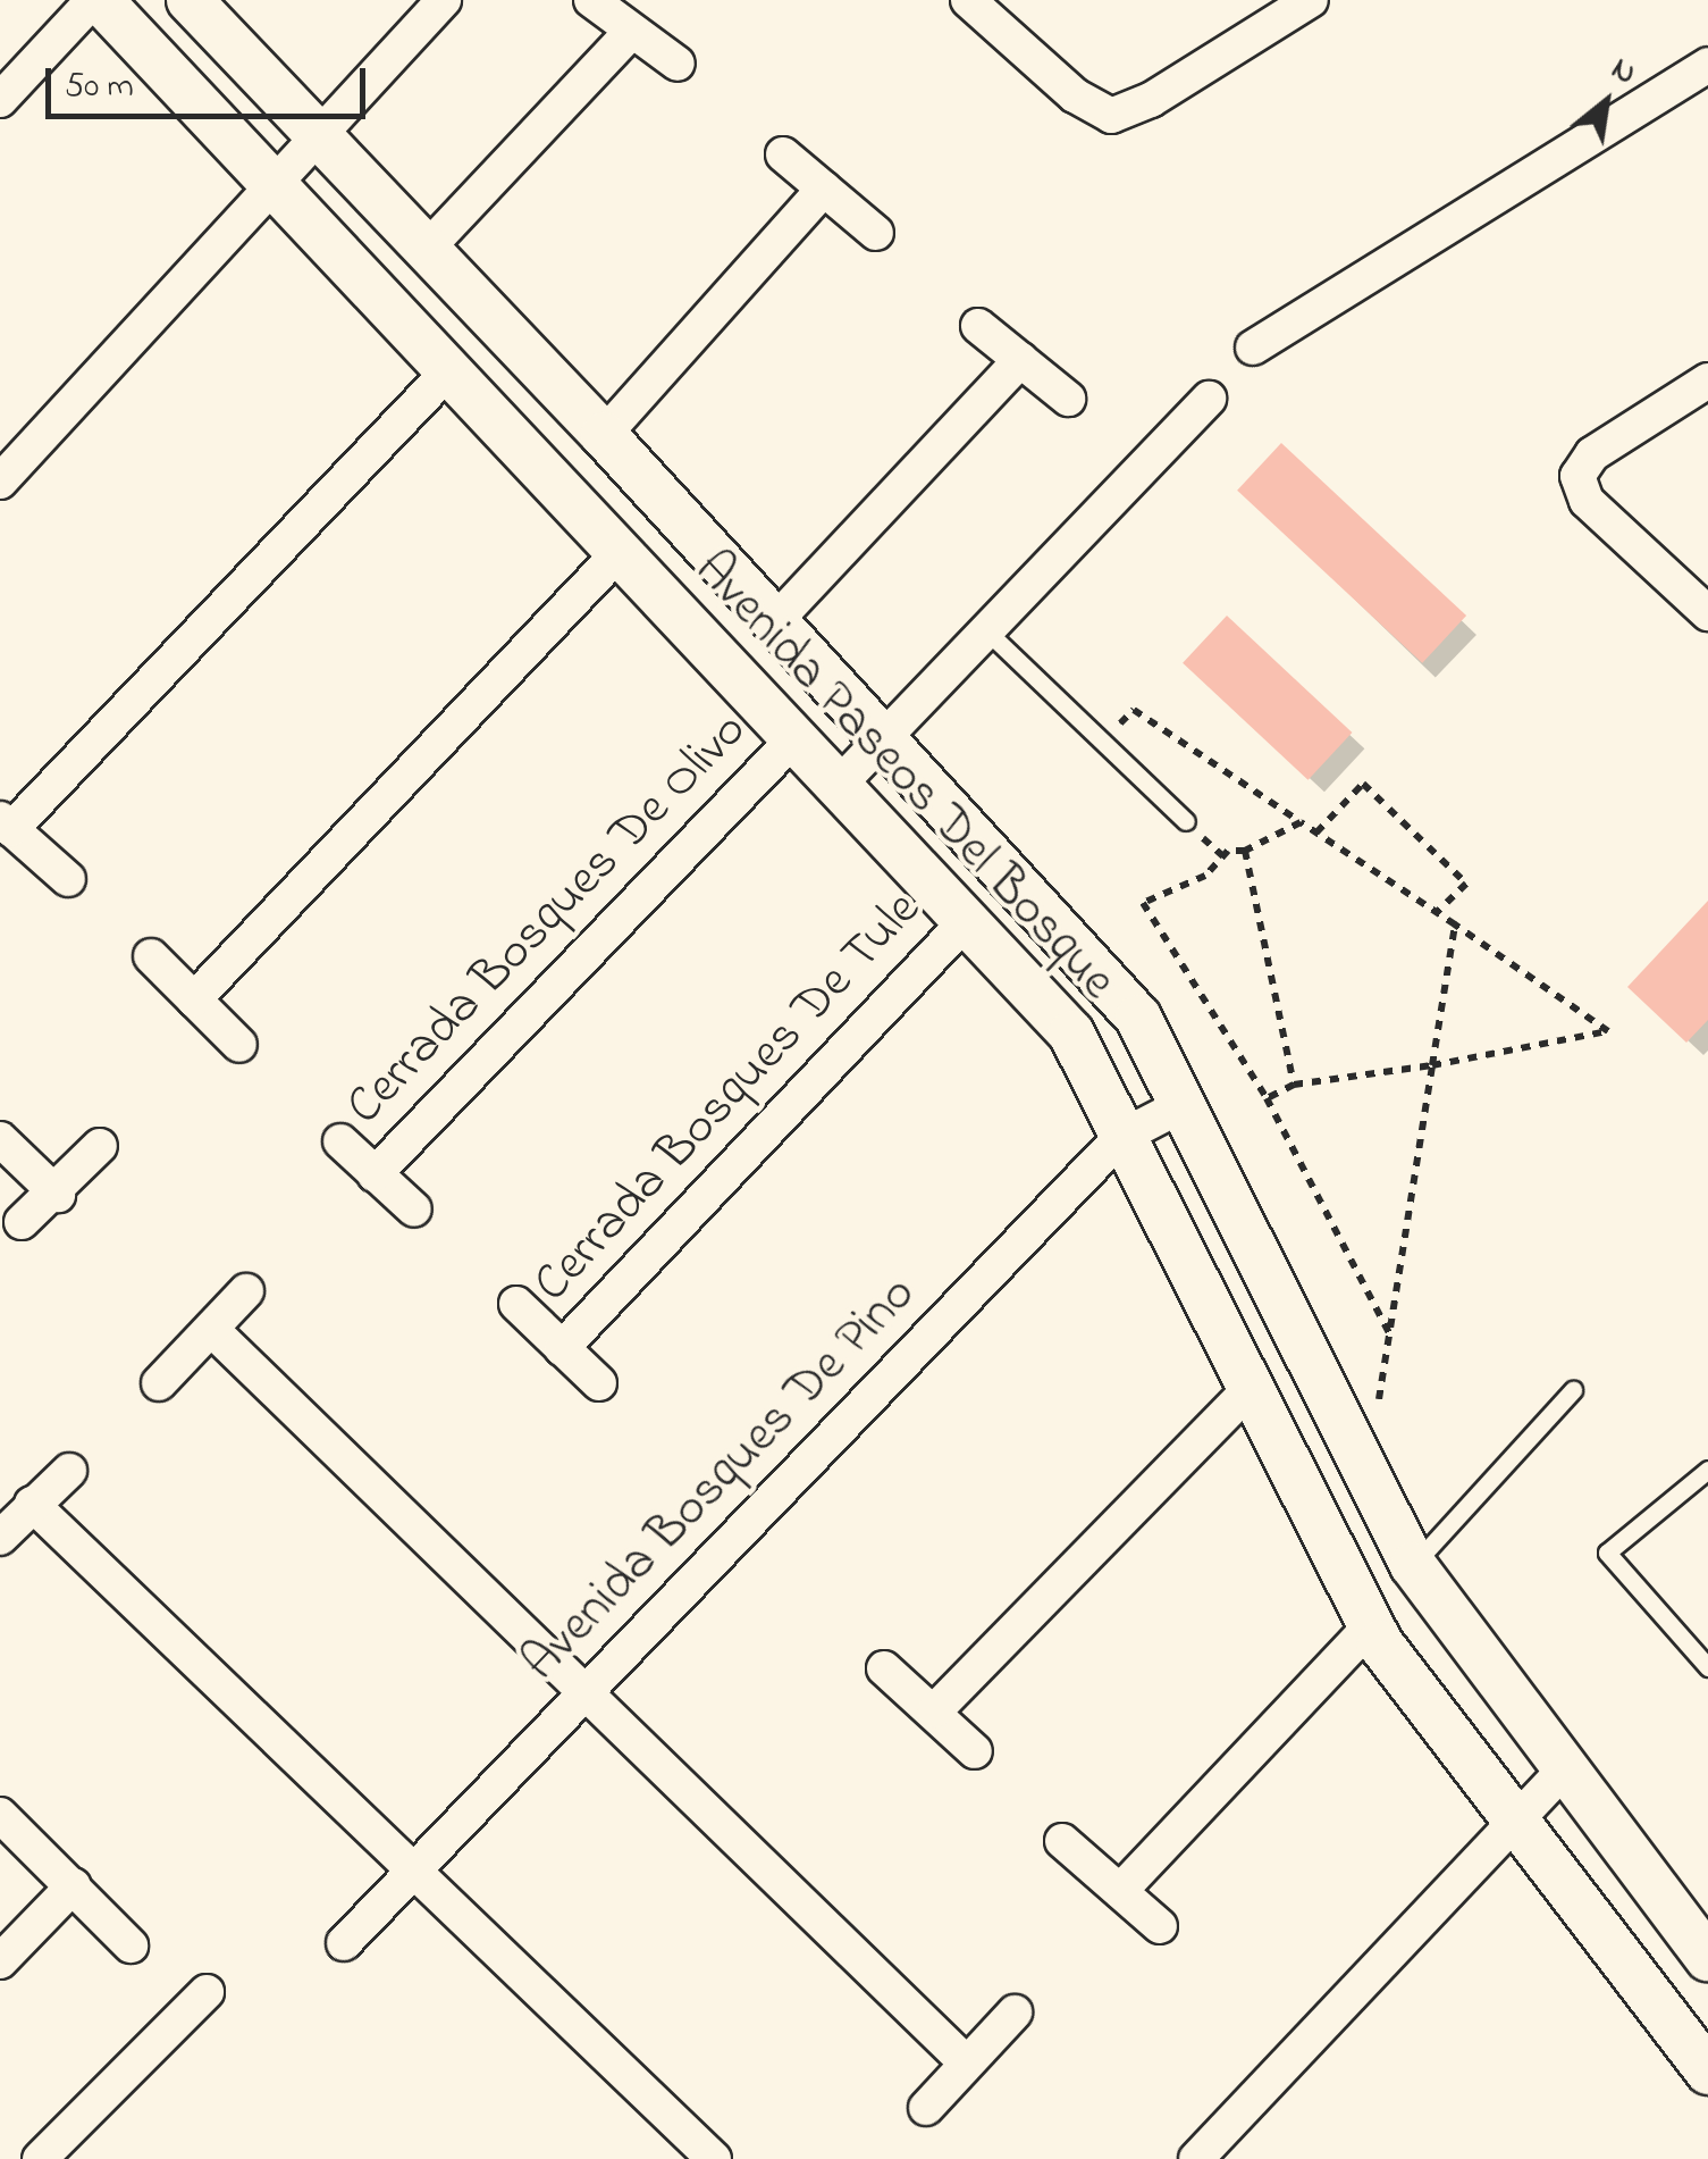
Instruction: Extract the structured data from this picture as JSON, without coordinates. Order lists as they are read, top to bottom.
{
  "streets": {
    "main road": ["Avenida Paseos Del Bosque"],
    "street": ["Cerrada Bosques De Olivo", "Cerrada Bosques De Tule", "Avenida Bosques De Pino"]
  },
  "crossings": [
    ["Avenida Paseos Del Bosque", "Cerrada Bosques De Olivo"],
    ["Avenida Paseos Del Bosque", "Cerrada Bosques De Tule"],
    ["Avenida Paseos Del Bosque", "Avenida Bosques De Pino"]
  ],
  "scale_bar": "50 m",
  "north": "top right"
}
